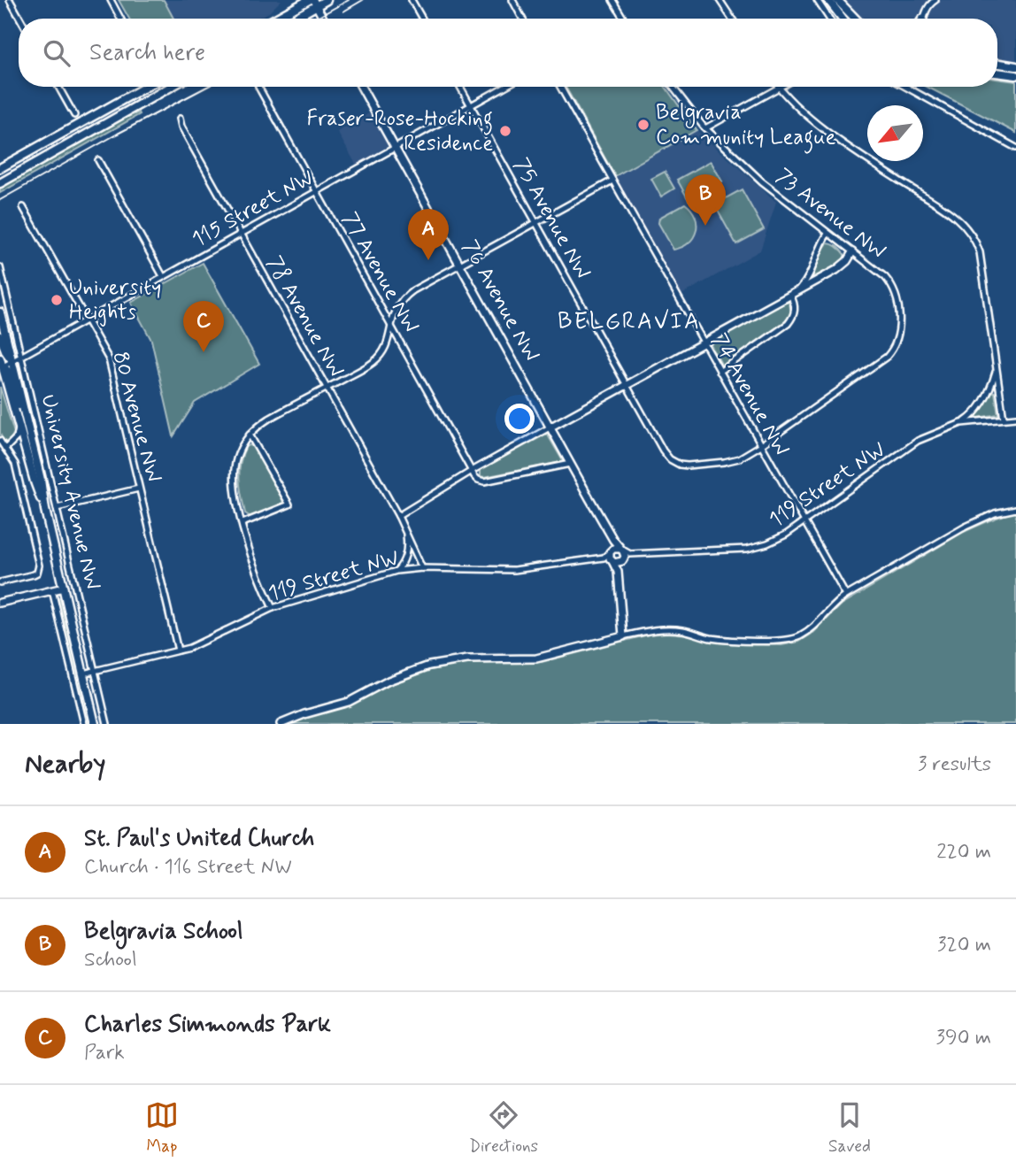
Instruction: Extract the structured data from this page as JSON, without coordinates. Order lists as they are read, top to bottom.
{
  "streets": {
    "main road": ["University Avenue NW"],
    "street": [
      "115 Street NW",
      "73 Avenue NW",
      "75 Avenue NW",
      "77 Avenue NW",
      "76 Avenue NW",
      "78 Avenue NW",
      "74 Avenue NW",
      "80 Avenue NW",
      "119 Street NW"
    ]
  },
  "crossings": [
    ["115 Street NW", "75 Avenue NW"],
    ["115 Street NW", "77 Avenue NW"],
    ["115 Street NW", "76 Avenue NW"],
    ["115 Street NW", "78 Avenue NW"],
    ["115 Street NW", "80 Avenue NW"],
    ["115 Street NW", "University Avenue NW"],
    ["73 Avenue NW", "75 Avenue NW"],
    ["73 Avenue NW", "74 Avenue NW"],
    ["75 Avenue NW", "74 Avenue NW"],
    ["77 Avenue NW", "76 Avenue NW"],
    ["78 Avenue NW", "119 Street NW"],
    ["74 Avenue NW", "119 Street NW"],
    ["80 Avenue NW", "119 Street NW"],
    ["119 Street NW", "University Avenue NW"]
  ],
  "districts": ["BELGRAVIA"],
  "places": ["Belgravia Community League", "Fraser-Rose-Hocking Residence", "University Heights"],
  "north": "bottom left",
  "page": {
    "search": "Search here",
    "pins": ["B", "A", "C"],
    "heading": ["Nearby", "3 results"],
    "list": [
      {
        "mark": "A",
        "name": "St. Paul's United Church",
        "note": "Church · 116 Street NW",
        "value": "220 m"
      },
      {
        "mark": "B",
        "name": "Belgravia School",
        "note": "School",
        "value": "320 m"
      },
      {
        "mark": "C",
        "name": "Charles Simmonds Park",
        "note": "Park",
        "value": "390 m"
      }
    ],
    "nav": ["Map", "Directions", "Saved"]
  }
}
